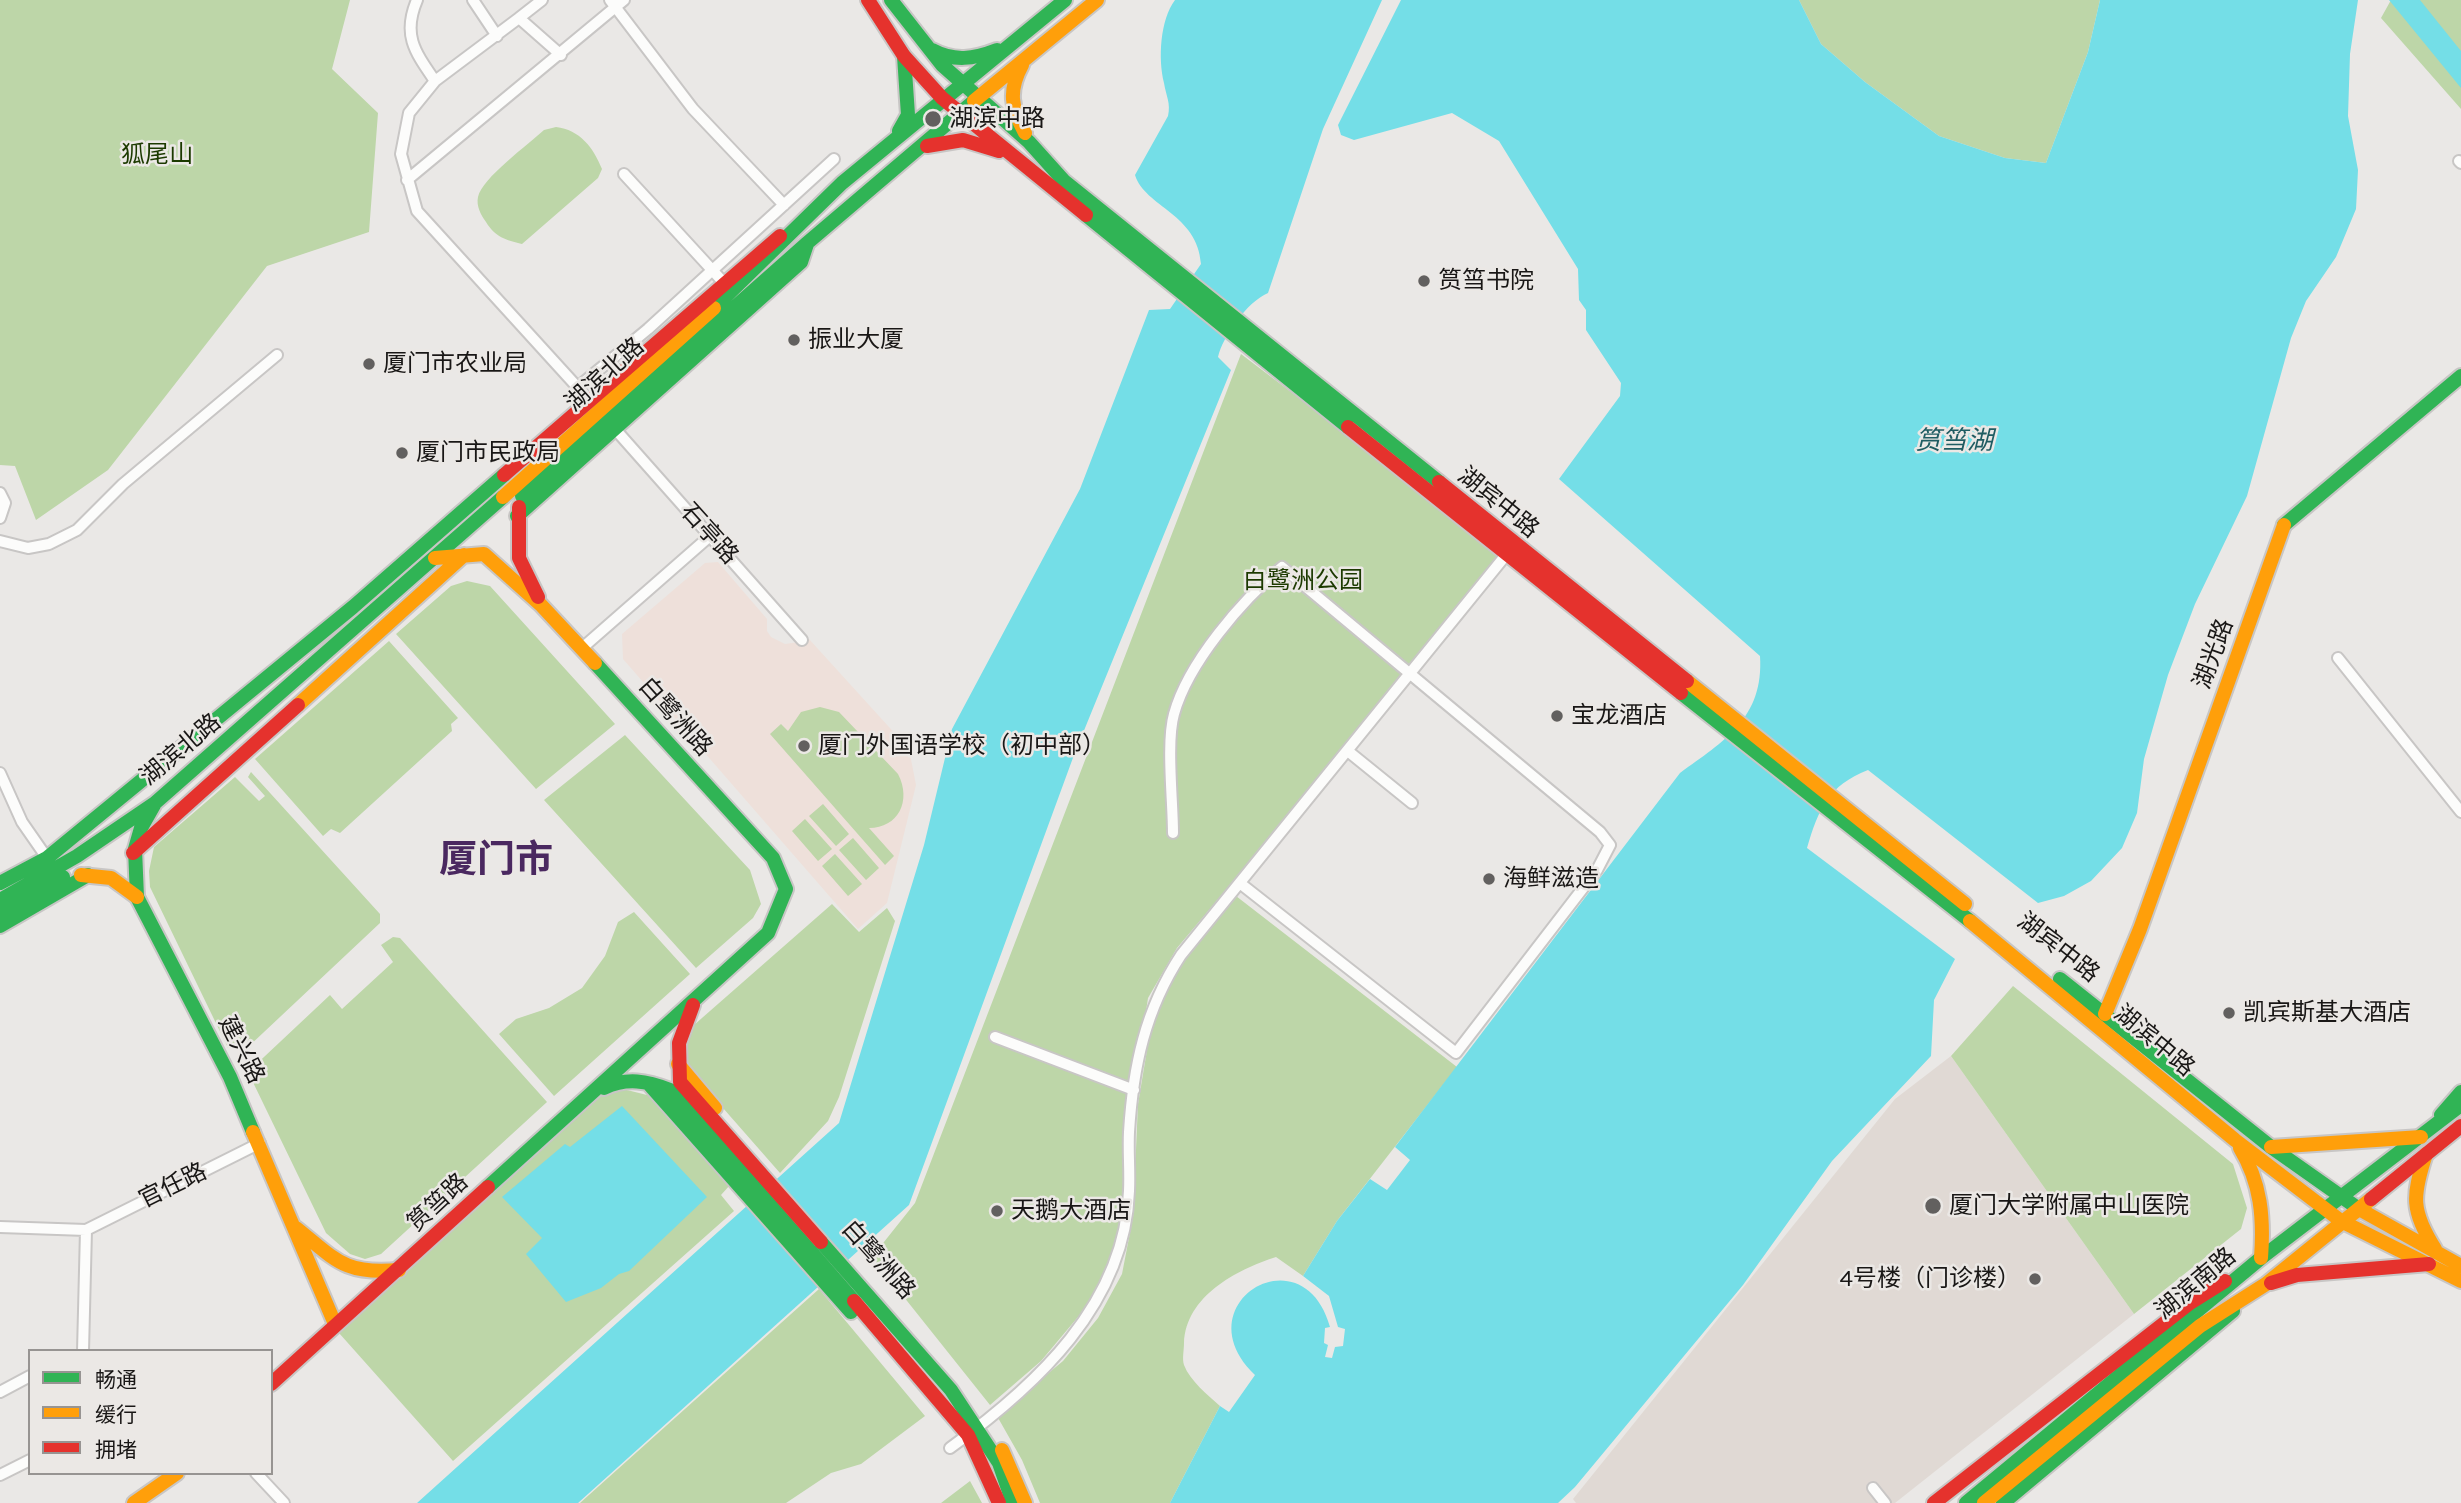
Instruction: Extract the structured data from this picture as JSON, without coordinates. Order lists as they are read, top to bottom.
{
  "streets": {
    "main road": [
      "湖滨北路",
      "湖宾中路",
      "湖光路",
      "白鹭洲路",
      "湖滨中路",
      "建兴路",
      "筼筜路",
      "湖滨南路"
    ],
    "street": ["石亭路", "官任路"]
  },
  "crossings": [
    ["湖滨北路", "白鹭洲路"],
    ["湖滨北路", "建兴路"],
    ["湖宾中路", "湖光路"],
    ["湖宾中路", "湖滨中路"],
    ["湖宾中路", "湖滨南路"],
    ["白鹭洲路", "筼筜路"],
    ["湖滨中路", "湖滨南路"],
    ["建兴路", "官任路"],
    ["建兴路", "筼筜路"]
  ],
  "districts": ["厦门市"],
  "water": ["筼筜湖"],
  "parks": ["狐尾山", "白鹭洲公园"],
  "places": [
    "湖滨中路",
    "筼筜书院",
    "振业大厦",
    "厦门市农业局",
    "厦门市民政局",
    "宝龙酒店",
    "厦门外国语学校（初中部）",
    "海鲜滋造",
    "凯宾斯基大酒店",
    "厦门大学附属中山医院",
    "天鹅大酒店",
    "4号楼（门诊楼）"
  ],
  "legend": ["畅通", "缓行", "拥堵"]
}
